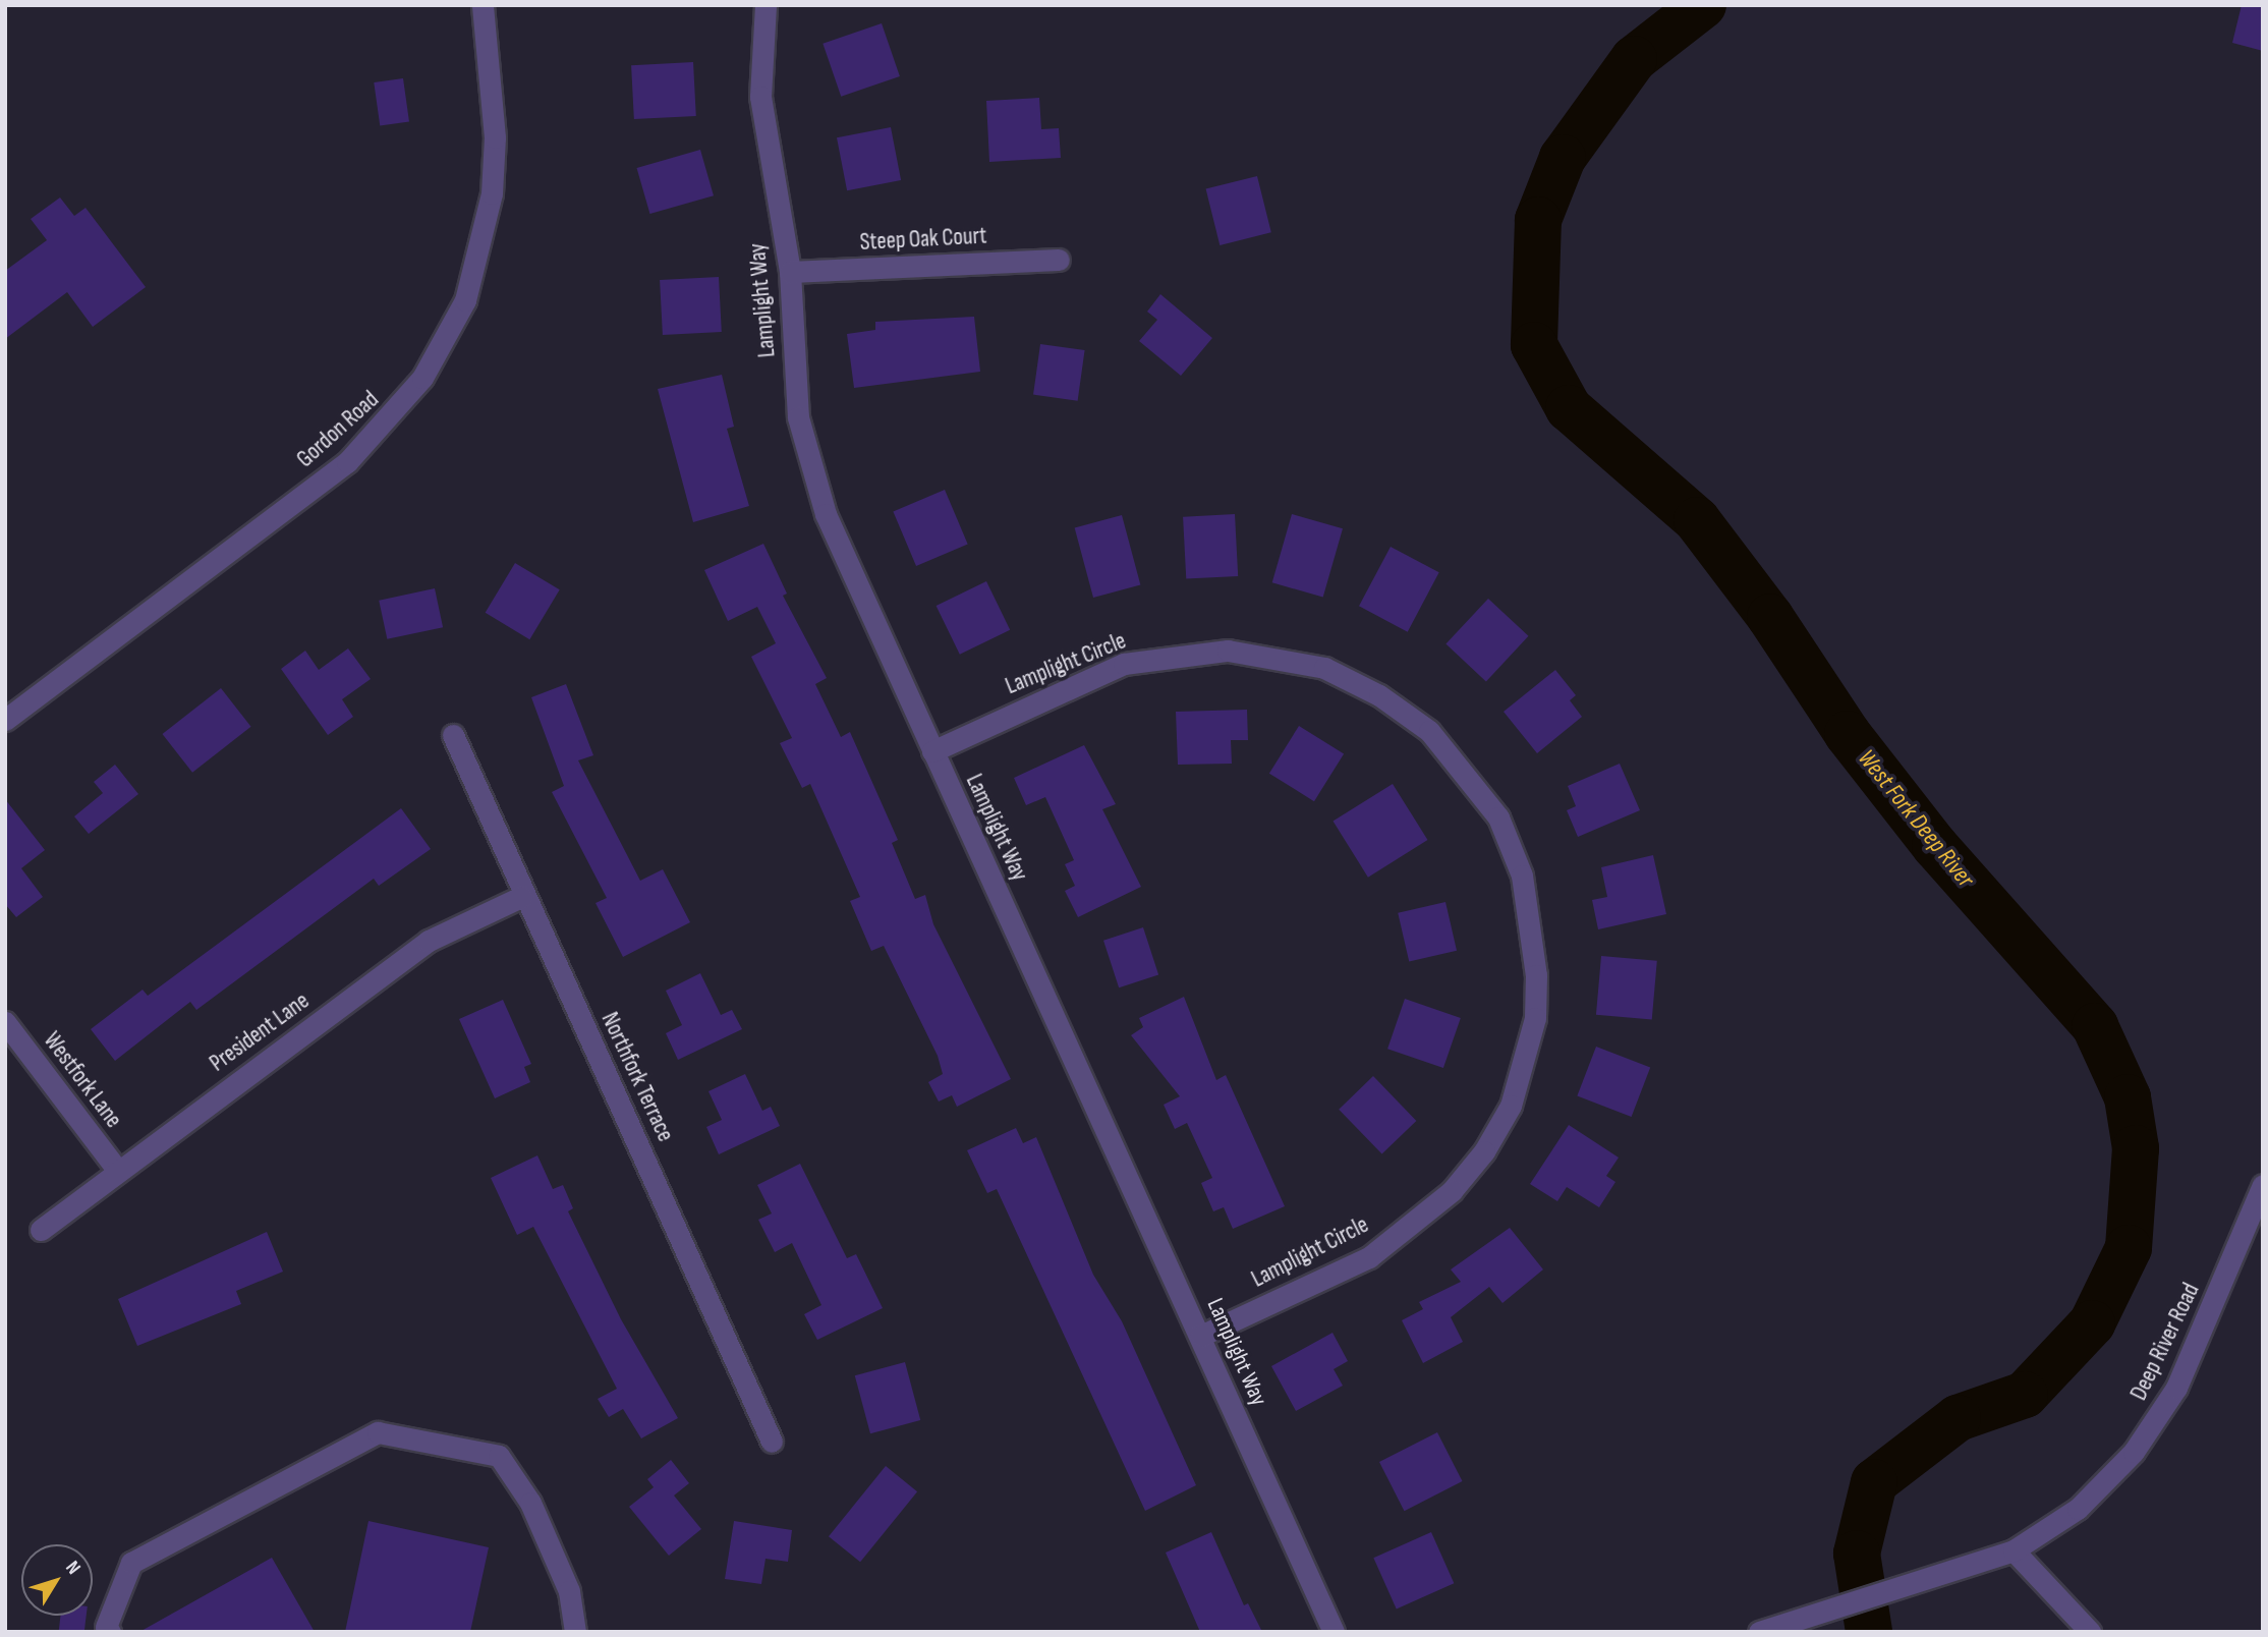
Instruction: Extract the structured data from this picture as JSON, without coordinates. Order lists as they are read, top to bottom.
{
  "streets": {
    "street": [
      "Steep Oak Court",
      "Lamplight Way",
      "Gordon Road",
      "Lamplight Circle",
      "President Lane",
      "Northfork Terrace",
      "Westfork Lane",
      "Deep River Road"
    ]
  },
  "crossings": [
    ["Steep Oak Court", "Lamplight Way"],
    ["Lamplight Way", "Lamplight Circle"],
    ["President Lane", "Northfork Terrace"],
    ["President Lane", "Westfork Lane"]
  ],
  "water": ["West Fork Deep River"],
  "north": "top right"
}
